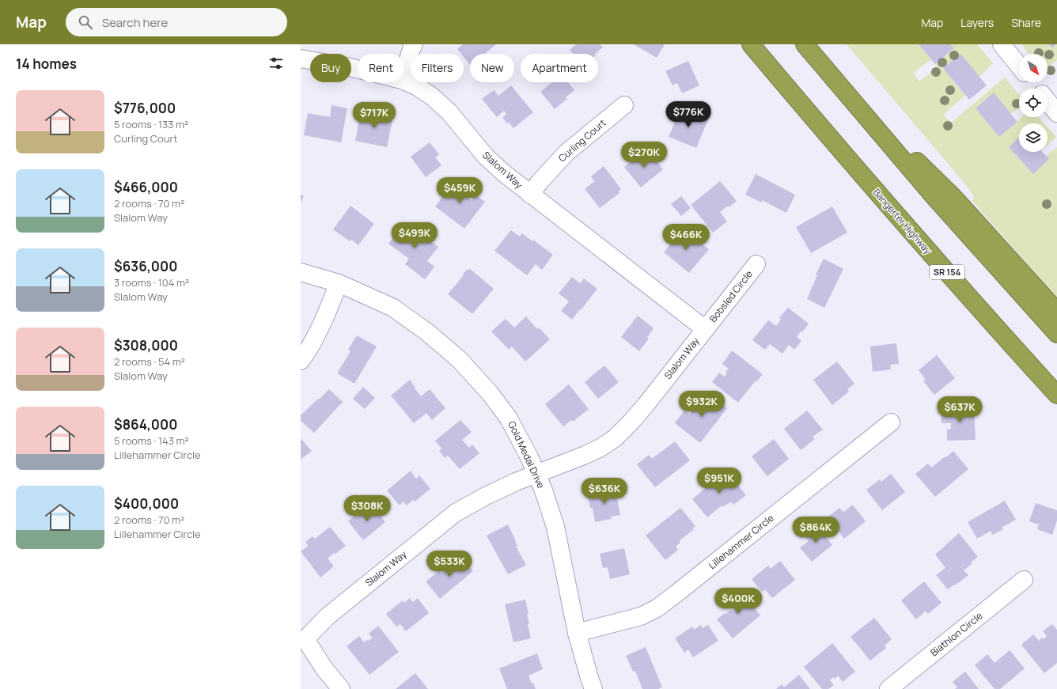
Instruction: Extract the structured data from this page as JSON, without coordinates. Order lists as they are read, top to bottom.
{
  "streets": {
    "highway": ["Bangerter Highway", "SR 154"],
    "street": [
      "Curling Court",
      "Slalom Way",
      "Bobsled Circle",
      "Gold Medal Drive",
      "Lillehammer Circle",
      "Biathlon Circle"
    ]
  },
  "crossings": [
    ["Curling Court", "Slalom Way"],
    ["Slalom Way", "Bobsled Circle"],
    ["Slalom Way", "Gold Medal Drive"],
    ["Gold Medal Drive", "Lillehammer Circle"]
  ],
  "north": "bottom right",
  "page": {
    "header": "Map",
    "search": "Search here",
    "nav": ["Map", "Layers", "Share"],
    "heading": "14 homes",
    "chip": [
      "Buy",
      "Rent",
      "Filters",
      "New",
      "Apartment"
    ],
    "list": [
      {
        "name": "$776,000",
        "note": "5 rooms · 133 m² · Curling Court"
      },
      {
        "name": "$466,000",
        "note": "2 rooms · 70 m² · Slalom Way"
      },
      {
        "name": "$636,000",
        "note": "3 rooms · 104 m² · Slalom Way"
      },
      {
        "name": "$308,000",
        "note": "2 rooms · 54 m² · Slalom Way"
      },
      {
        "name": "$864,000",
        "note": "5 rooms · 143 m² · Lillehammer Circle"
      },
      {
        "name": "$400,000",
        "note": "2 rooms · 70 m² · Lillehammer Circle"
      }
    ],
    "price": [
      "$776K",
      "$717K",
      "$270K",
      "$459K",
      "$499K",
      "$466K",
      "$932K",
      "$637K",
      "$951K",
      "$636K",
      "$308K",
      "$864K",
      "$533K",
      "$400K"
    ]
  }
}
